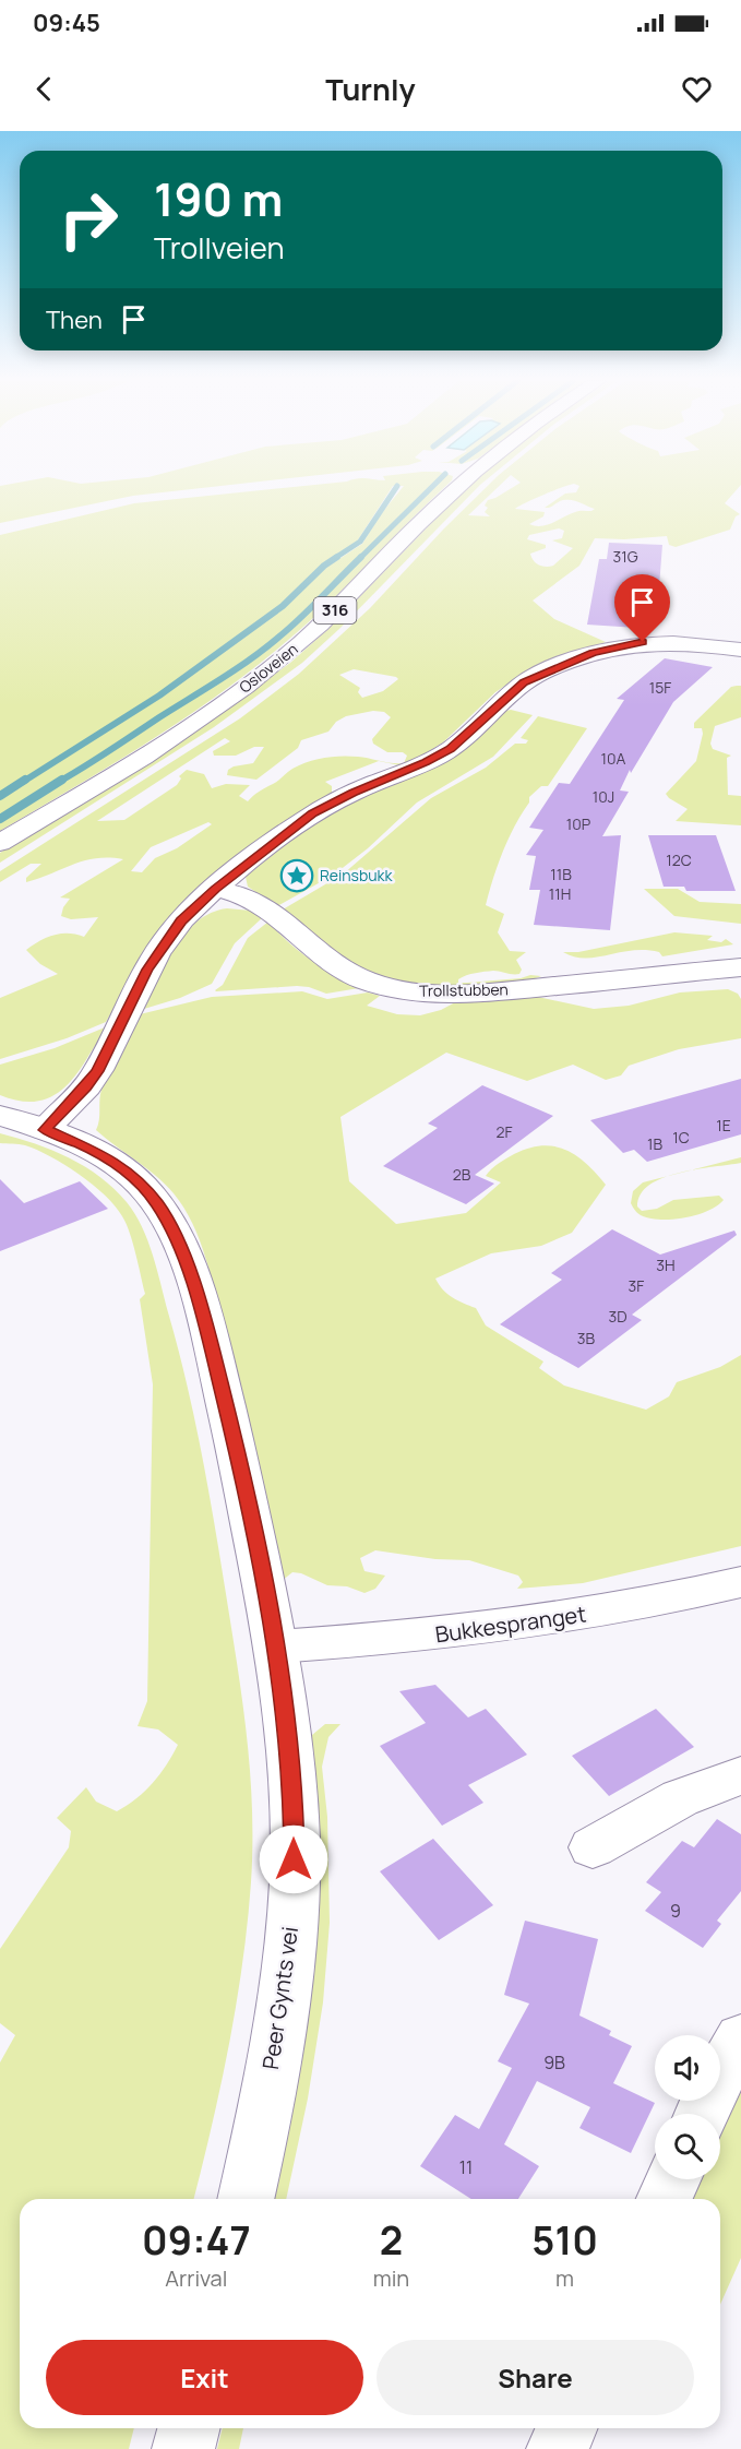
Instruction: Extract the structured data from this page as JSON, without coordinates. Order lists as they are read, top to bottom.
{
  "streets": {
    "street": [
      "316",
      "Osloveien",
      "Trollstubben",
      "Bukkespranget",
      "Peer Gynts vei"
    ]
  },
  "crossings": [
    ["Bukkespranget", "Peer Gynts vei"]
  ],
  "places": {
    "place": ["Reinsbukk"]
  },
  "house_numbers": [
    "31G",
    "15F",
    "10A",
    "10J",
    "10P",
    "12C",
    "11B",
    "11H",
    "1E",
    "2F",
    "1C",
    "1B",
    "2B",
    "3H",
    "3F",
    "3D",
    "3B",
    "9",
    "9B",
    "11"
  ],
  "page": {
    "status": "09:45",
    "header": "Turnly",
    "turn": ["190 m", "Trollveien"],
    "then": "Then",
    "eta": [
      "09:47",
      "Arrival",
      "2",
      "min",
      "510",
      "m"
    ],
    "buttons": ["Exit", "Share"]
  }
}
